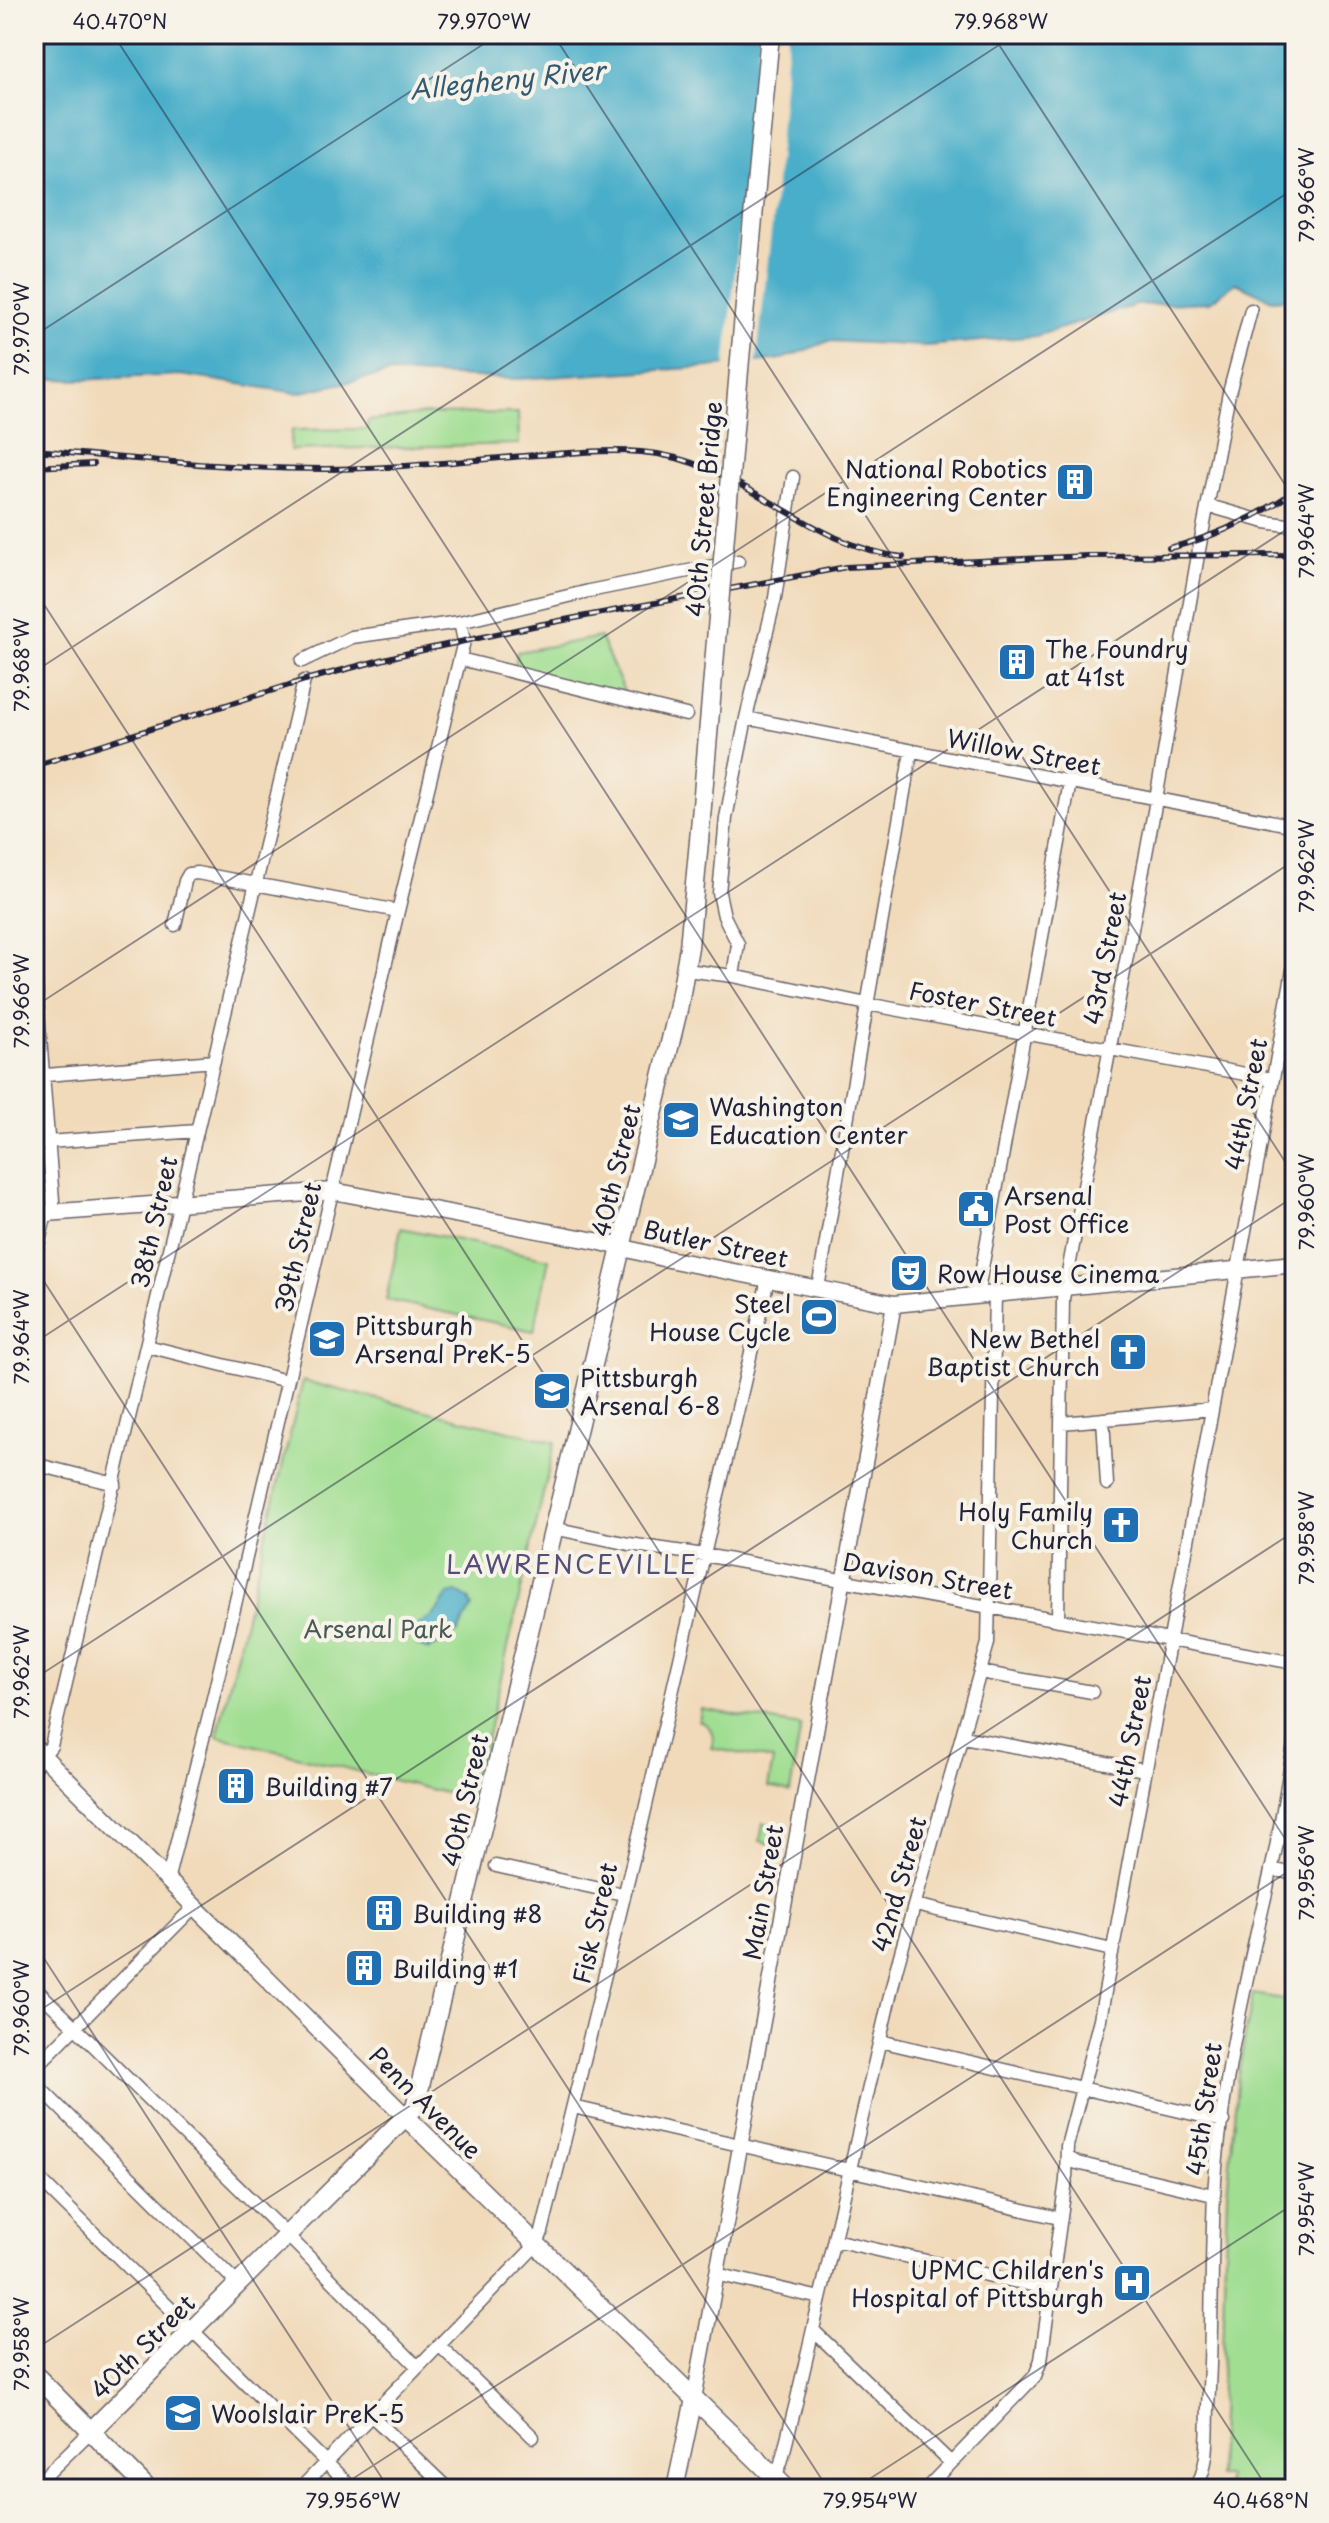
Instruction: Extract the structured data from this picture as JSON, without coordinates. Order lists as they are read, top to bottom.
{
  "streets": {
    "main road": [
      "40th Street Bridge",
      "40th Street",
      "Butler Street",
      "Main Street",
      "Penn Avenue"
    ],
    "street": [
      "Willow Street",
      "43rd Street",
      "Foster Street",
      "44th Street",
      "38th Street",
      "39th Street",
      "Davison Street",
      "42nd Street",
      "Fisk Street",
      "45th Street"
    ]
  },
  "crossings": [
    ["40th Street Bridge", "Foster Street"],
    ["40th Street Bridge", "40th Street"],
    ["Willow Street", "43rd Street"],
    ["43rd Street", "Foster Street"],
    ["43rd Street", "Butler Street"],
    ["43rd Street", "Davison Street"],
    ["Foster Street", "44th Street"],
    ["Foster Street", "40th Street"],
    ["44th Street", "Butler Street"],
    ["44th Street", "Davison Street"],
    ["40th Street", "Butler Street"],
    ["40th Street", "Davison Street"],
    ["40th Street", "Penn Avenue"],
    ["38th Street", "Butler Street"],
    ["38th Street", "Penn Avenue"],
    ["Butler Street", "39th Street"],
    ["Butler Street", "42nd Street"],
    ["Butler Street", "Main Street"],
    ["Butler Street", "Fisk Street"],
    ["39th Street", "Penn Avenue"],
    ["Davison Street", "42nd Street"],
    ["Davison Street", "Main Street"],
    ["Davison Street", "Fisk Street"],
    ["42nd Street", "Penn Avenue"],
    ["Main Street", "Penn Avenue"],
    ["Fisk Street", "Penn Avenue"]
  ],
  "districts": ["LAWRENCEVILLE"],
  "water": ["Allegheny River"],
  "parks": ["Arsenal Park"],
  "places": {
    "building": [
      "National Robotics Engineering Center",
      "The Foundry at 41st",
      "Building #7",
      "Building #8",
      "Building #1"
    ],
    "school or university": [
      "Washington Education Center",
      "Pittsburgh Arsenal PreK-5",
      "Pittsburgh Arsenal 6-8",
      "Woolslair PreK-5"
    ],
    "public building": ["Arsenal Post Office"],
    "theatre": ["Row House Cinema"],
    "sports": ["Steel House Cycle"],
    "church": ["New Bethel Baptist Church", "Holy Family Church"],
    "hospital": ["UPMC Children's Hospital of Pittsburgh"]
  },
  "coordinates": [
    "40.470°N",
    "79.970°W",
    "79.968°W",
    "79.966°W",
    "79.964°W",
    "79.962°W",
    "79.960°W",
    "79.958°W",
    "79.956°W",
    "79.954°W",
    "40.468°N"
  ]
}
